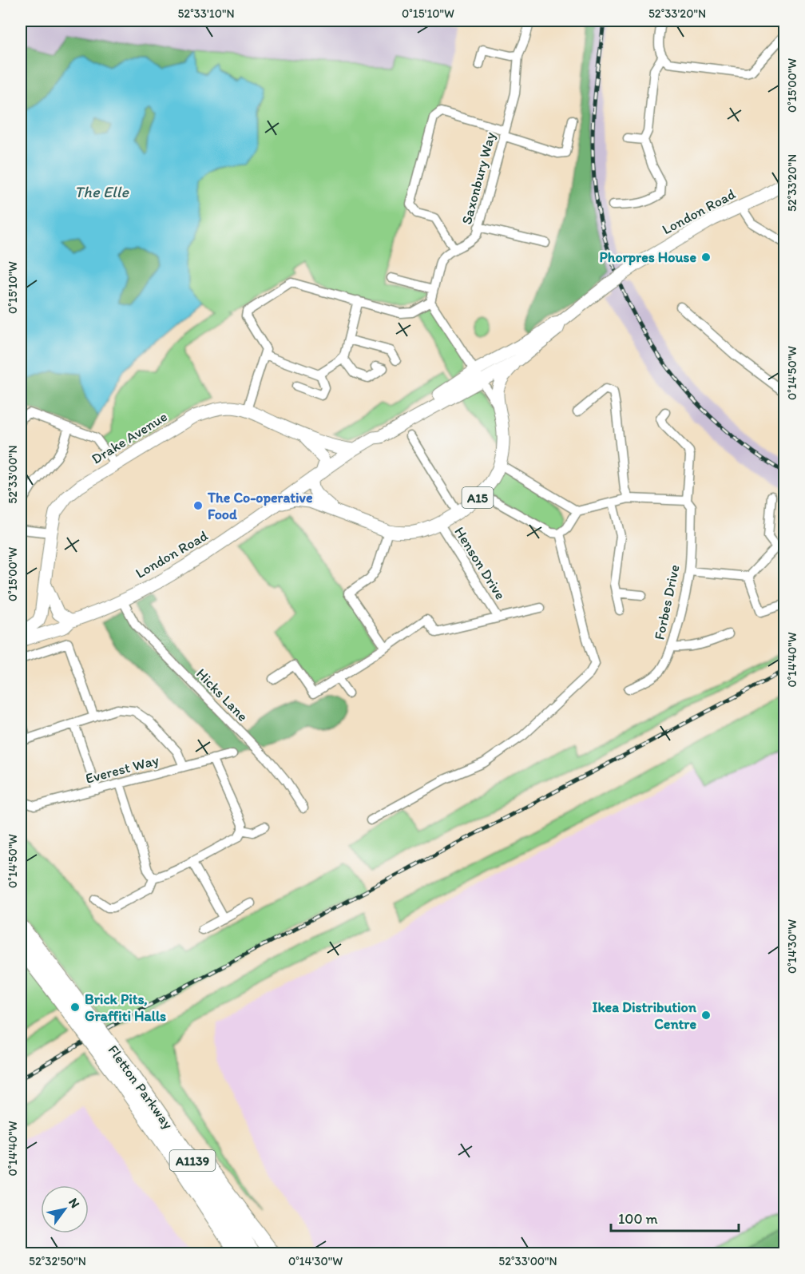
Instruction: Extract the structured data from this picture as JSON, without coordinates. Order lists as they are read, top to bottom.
{
  "streets": {
    "highway": ["Fletton Parkway", "A1139"],
    "main road": ["London Road", "Drake Avenue", "A15"],
    "street": [
      "Saxonbury Way",
      "Henson Drive",
      "Forbes Drive",
      "Hicks Lane",
      "Everest Way"
    ]
  },
  "crossings": [
    ["London Road", "Drake Avenue"],
    ["London Road", "A15"],
    ["London Road", "Hicks Lane"],
    ["A15", "Henson Drive"],
    ["Fletton Parkway", "A1139"]
  ],
  "water": ["The Elle"],
  "places": [
    "Phorpres House",
    "The Co-operative Food",
    "Brick Pits, Graffiti Halls",
    "Ikea Distribution Centre"
  ],
  "scale_bar": "100 m",
  "north": "top right",
  "coordinates": [
    "52°33'10\"N",
    "0°15'10\"W",
    "52°33'20\"N",
    "0°15'00\"W",
    "0°14'50\"W",
    "52°33'00\"N",
    "0°14'40\"W",
    "0°14'30\"W",
    "52°32'50\"N"
  ]
}
